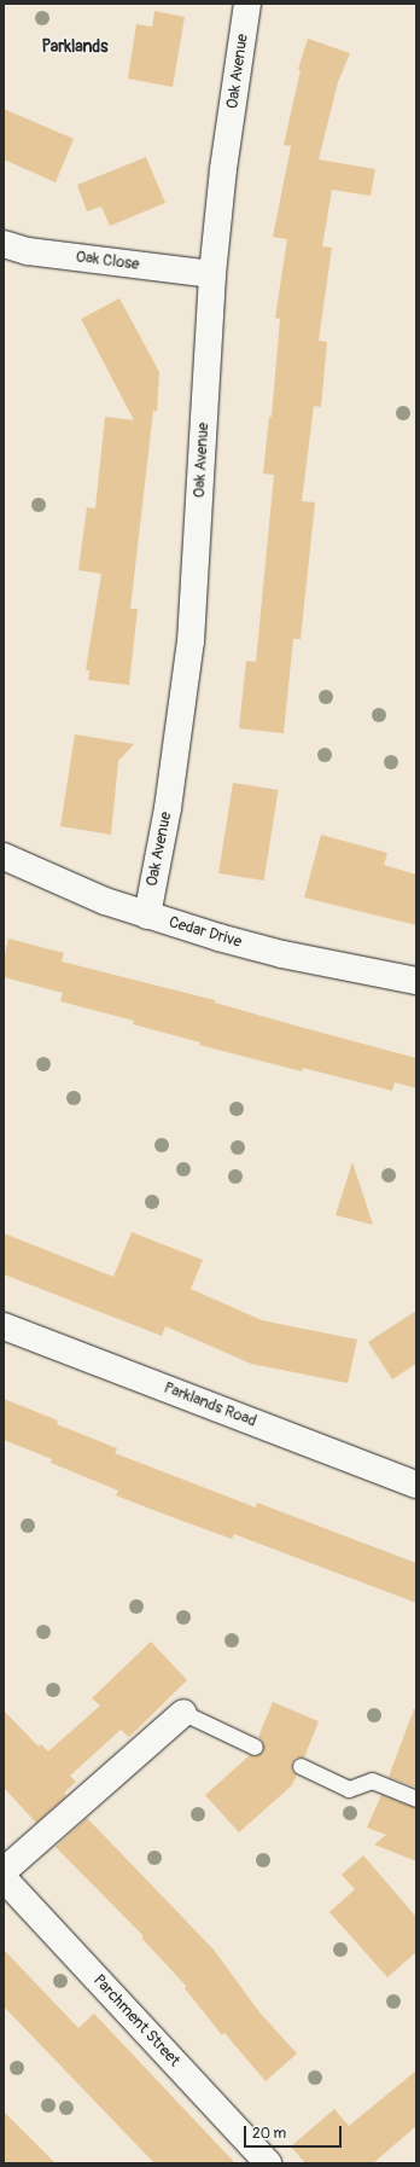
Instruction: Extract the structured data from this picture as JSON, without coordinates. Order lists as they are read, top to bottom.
{
  "streets": {
    "street": [
      "Oak Avenue",
      "Oak Close",
      "Cedar Drive",
      "Parklands Road",
      "Parchment Street"
    ]
  },
  "crossings": [
    ["Oak Avenue", "Oak Close"],
    ["Oak Avenue", "Cedar Drive"]
  ],
  "districts": ["Parklands"],
  "scale_bar": "20 m"
}
